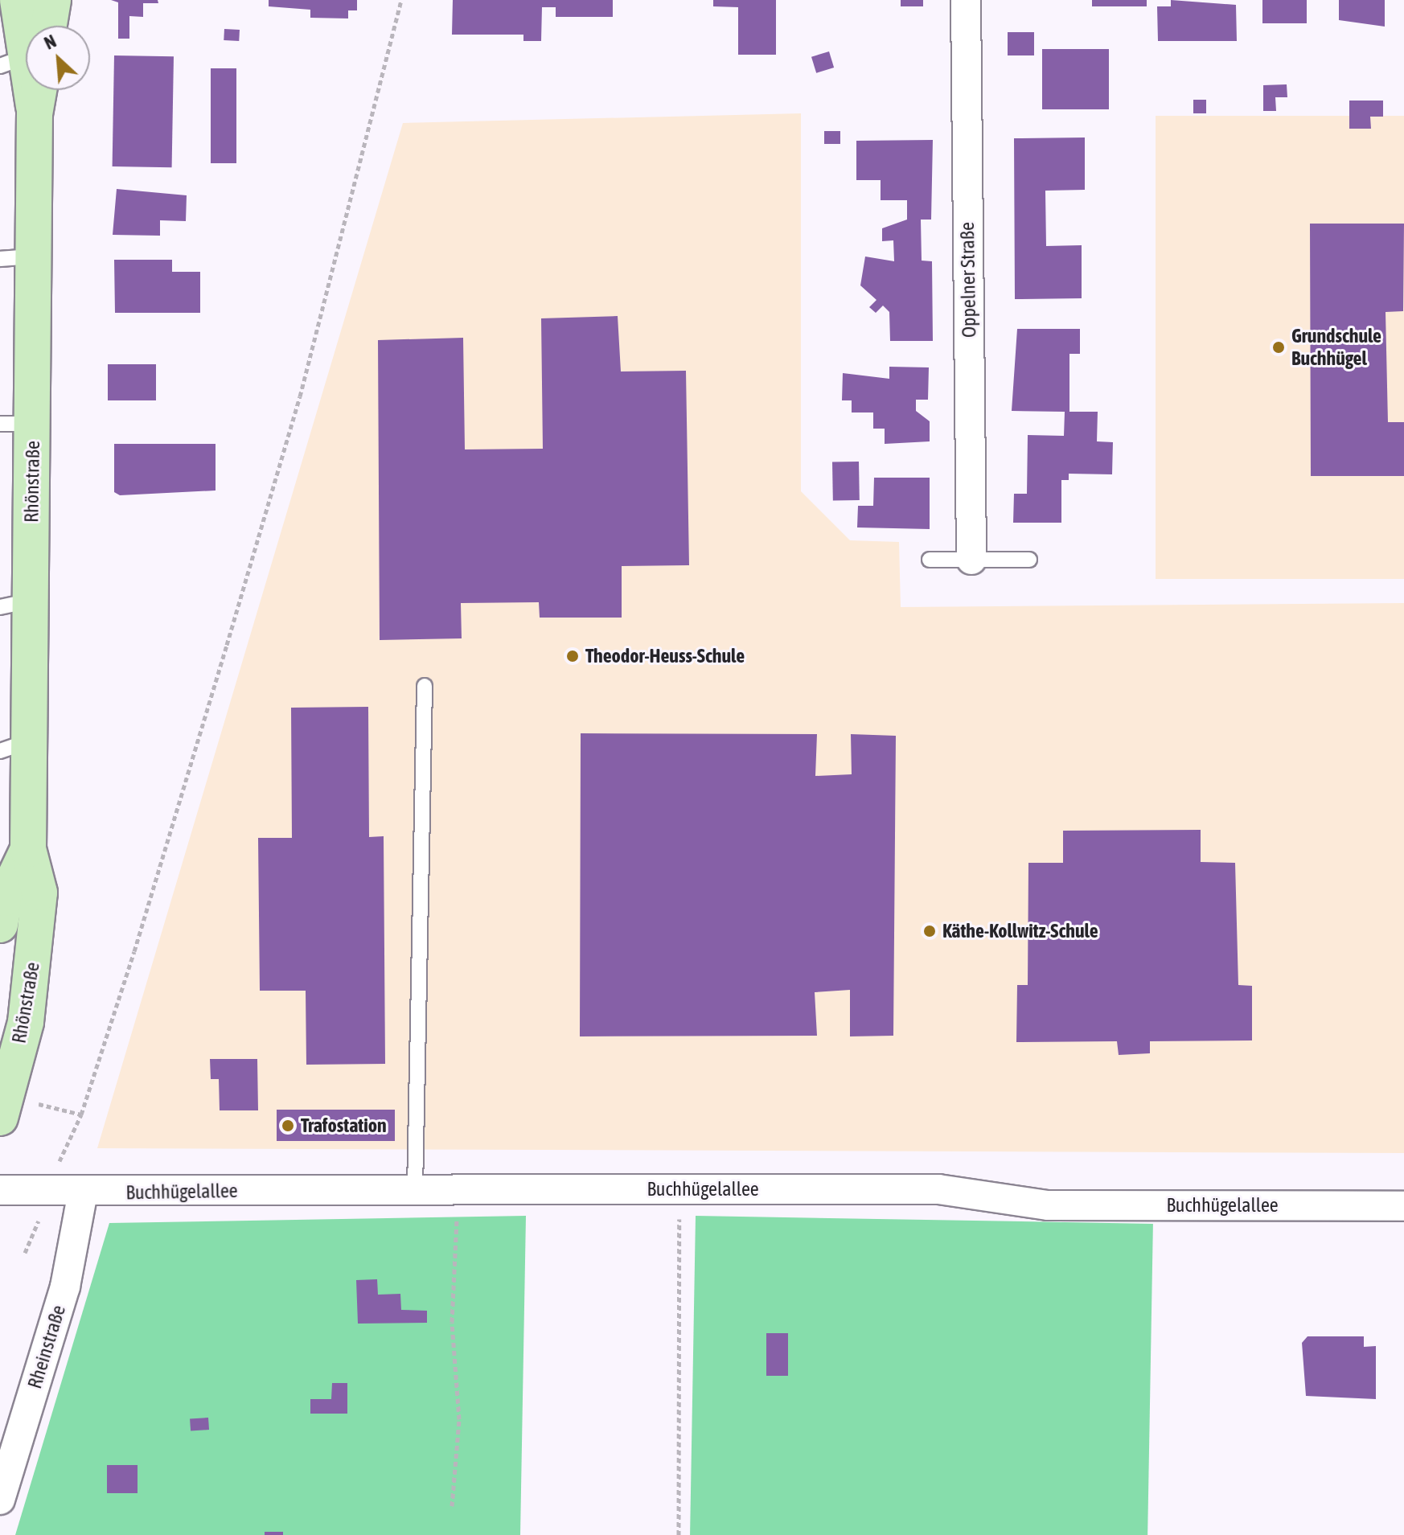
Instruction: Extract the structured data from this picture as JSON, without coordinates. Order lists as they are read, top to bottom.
{
  "streets": {
    "main road": ["Rhönstraße"],
    "street": ["Oppelner Straße", "Buchhügelallee", "Rheinstraße"]
  },
  "crossings": [
    ["Buchhügelallee", "Rheinstraße"]
  ],
  "places": [
    "Grundschule Buchhügel",
    "Theodor-Heuss-Schule",
    "Käthe-Kollwitz-Schule",
    "Trafostation"
  ],
  "north": "top left"
}
